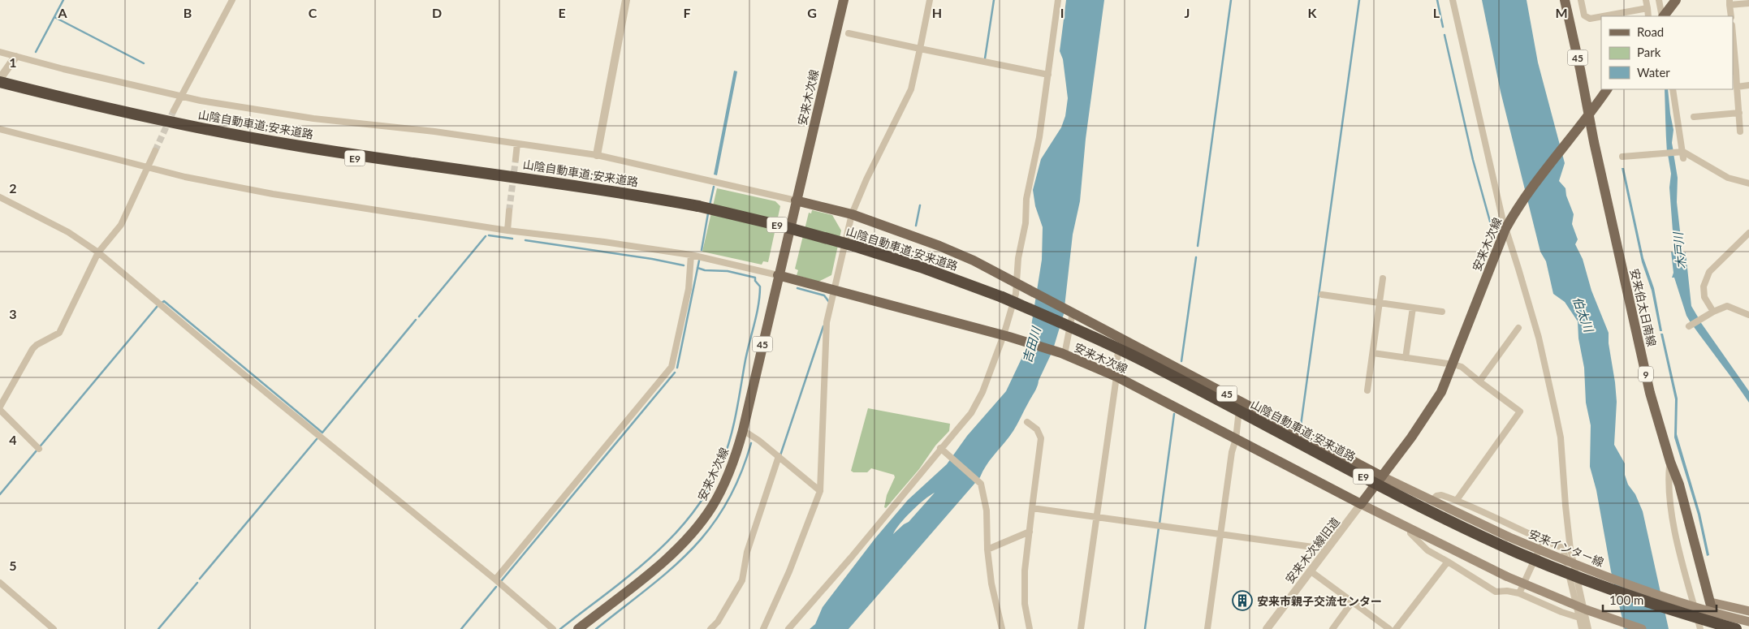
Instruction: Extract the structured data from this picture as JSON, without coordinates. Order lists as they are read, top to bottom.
{
  "streets": {
    "highway": ["山陰自動車道;安来道路", "E9"],
    "main road": [
      "45",
      "安来木次線",
      "安来伯太日南線",
      "9",
      "安来インター線"
    ],
    "street": ["安来木次線旧道"]
  },
  "crossings": [
    ["45", "安来木次線"],
    ["45", "安来伯太日南線"],
    ["45", "安来インター線"],
    ["安来木次線", "安来伯太日南線"],
    ["安来木次線", "安来インター線"],
    ["安来木次線", "安来木次線旧道"]
  ],
  "water": ["木戸川", "伯太川", "吉田川"],
  "places": {
    "building": ["安来市親子交流センター"]
  },
  "legend": ["Road", "Park", "Water"],
  "scale_bar": "100 m",
  "grid": {
    "columns": [
      "A",
      "B",
      "C",
      "D",
      "E",
      "F",
      "G",
      "H",
      "I",
      "J",
      "K",
      "L",
      "M"
    ],
    "rows": [
      "1",
      "2",
      "3",
      "4",
      "5"
    ]
  }
}
